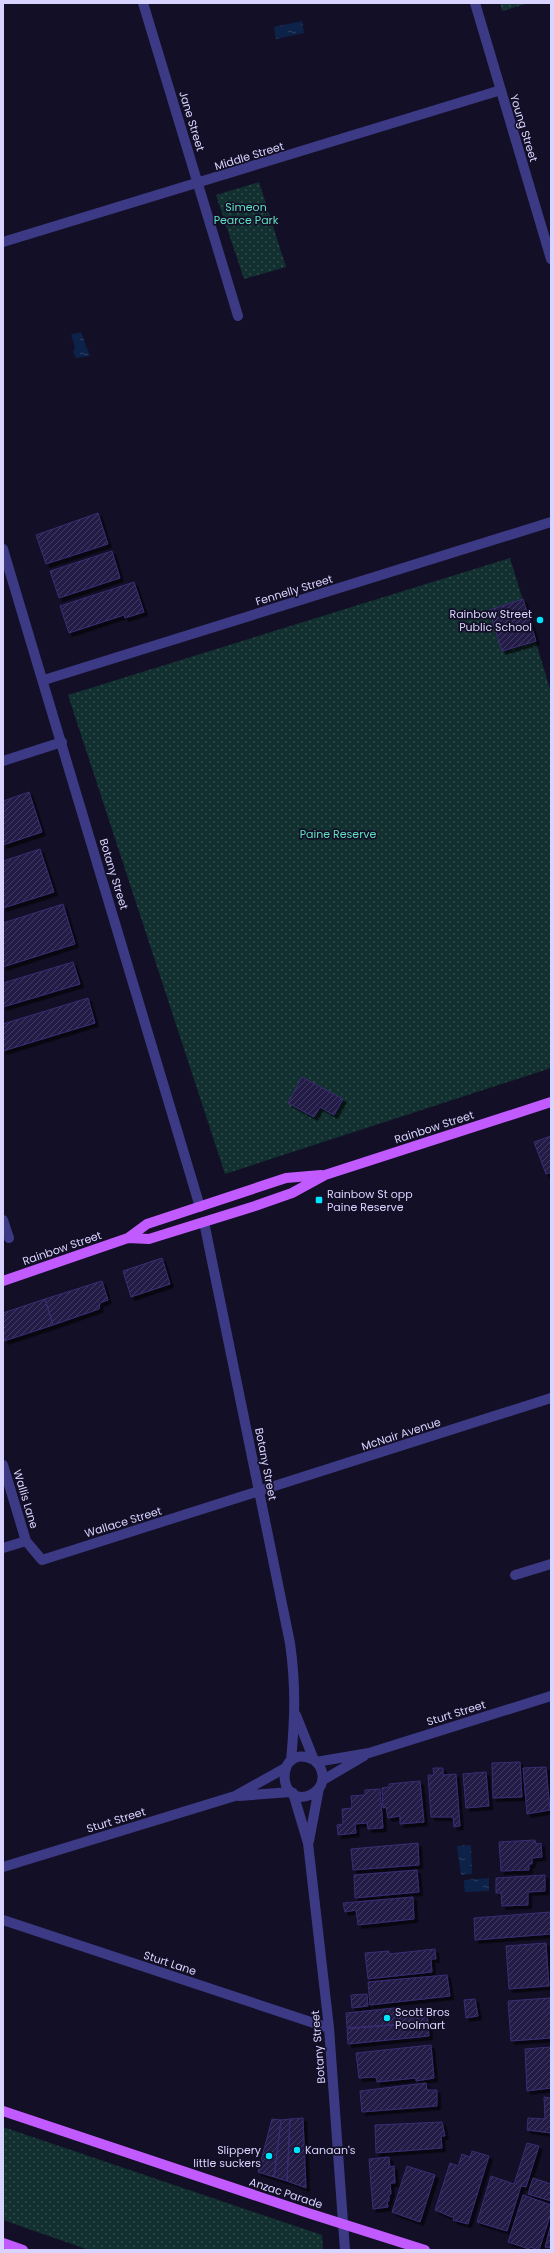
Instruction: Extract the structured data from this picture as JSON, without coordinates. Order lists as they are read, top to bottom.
{
  "streets": {
    "main road": ["Rainbow Street", "Anzac Parade"],
    "street": [
      "Jane Street",
      "Young Street",
      "Middle Street",
      "Fennelly Street",
      "Botany Street",
      "McNair Avenue",
      "Wallis Lane",
      "Wallace Street",
      "Sturt Street",
      "Sturt Lane"
    ]
  },
  "crossings": [
    ["Jane Street", "Middle Street"],
    ["Young Street", "Middle Street"],
    ["Fennelly Street", "Botany Street"],
    ["Botany Street", "Rainbow Street"],
    ["Botany Street", "McNair Avenue"],
    ["Botany Street", "Wallace Street"],
    ["Botany Street", "Sturt Street"],
    ["Botany Street", "Sturt Lane"],
    ["Botany Street", "Anzac Parade"],
    ["McNair Avenue", "Wallace Street"],
    ["Wallis Lane", "Wallace Street"]
  ],
  "parks": ["Simeon Pearce Park", "Paine Reserve"],
  "places": {
    "other": [
      "Rainbow Street Public School",
      "Scott Bros Poolmart",
      "Kanaan's",
      "Slippery little suckers"
    ],
    "transit": ["Rainbow St opp Paine Reserve"]
  }
}
